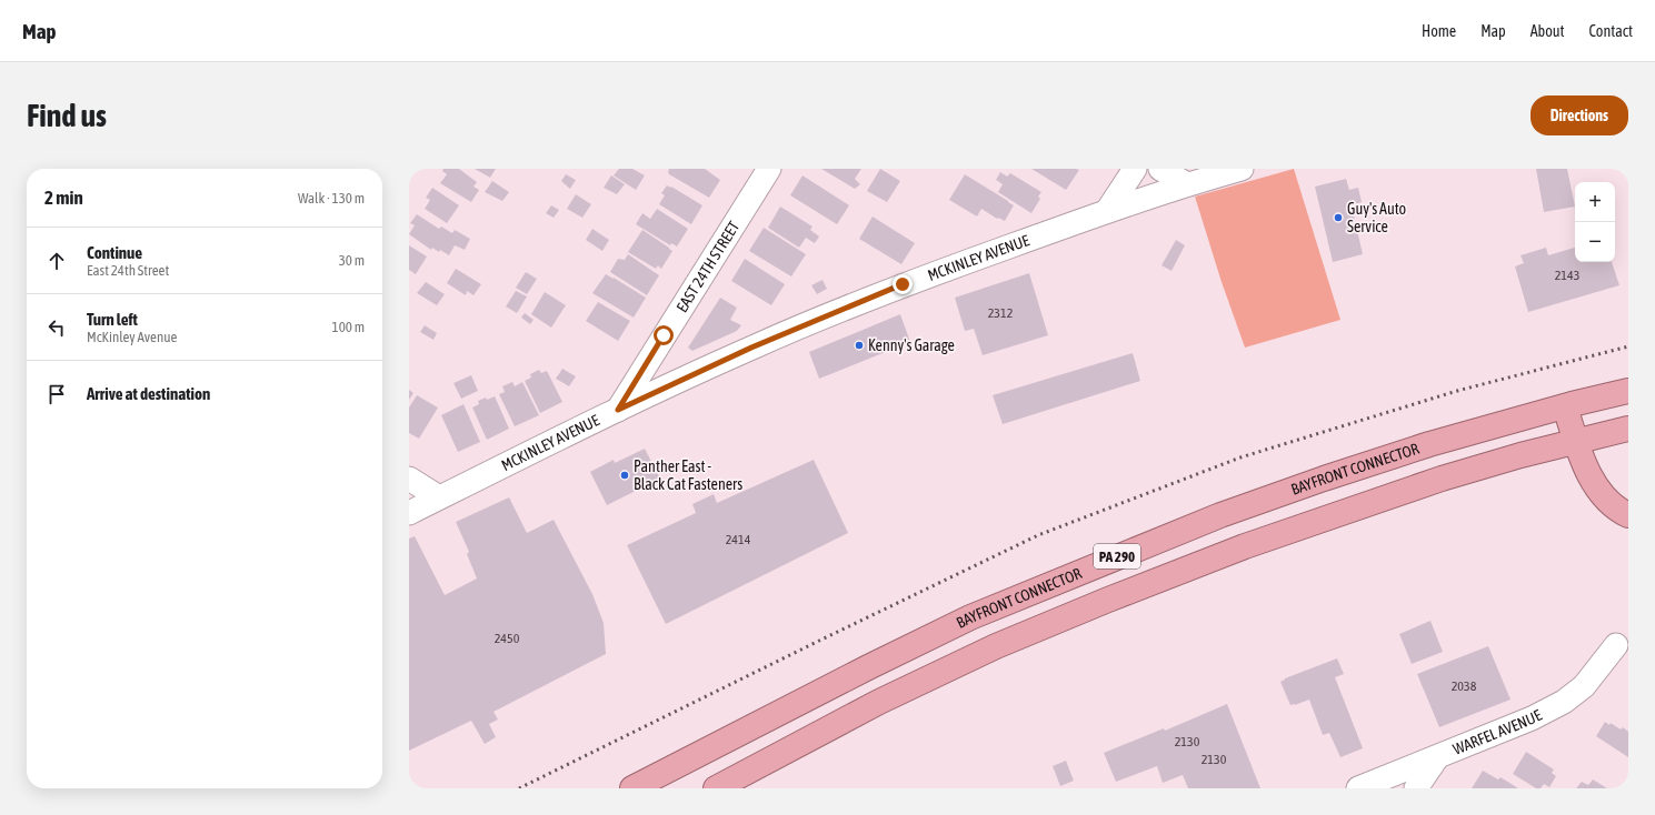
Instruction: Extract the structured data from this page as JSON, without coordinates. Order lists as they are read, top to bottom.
{
  "streets": {
    "highway": ["BAYFRONT CONNECTOR", "PA 290"],
    "street": ["MCKINLEY AVENUE", "EAST 24TH STREET", "WARFEL AVENUE"]
  },
  "crossings": [
    ["MCKINLEY AVENUE", "EAST 24TH STREET"]
  ],
  "places": ["Guy's Auto Service", "Kenny's Garage", "Panther East - Black Cat Fasteners"],
  "house_numbers": [
    "2143",
    "2312",
    "2414",
    "2450",
    "2038",
    "2130",
    "2130"
  ],
  "page": {
    "header": "Map",
    "nav": [
      "Home",
      "Map",
      "About",
      "Contact"
    ],
    "buttons": "Directions",
    "title": "Find us",
    "heading": ["2 min", "Walk · 130 m"],
    "map_buttons": ["+", "−"],
    "list": [
      ["Continue", "East 24th Street", "30 m"],
      ["Turn left", "McKinley Avenue", "100 m"],
      "Arrive at destination"
    ]
  }
}
